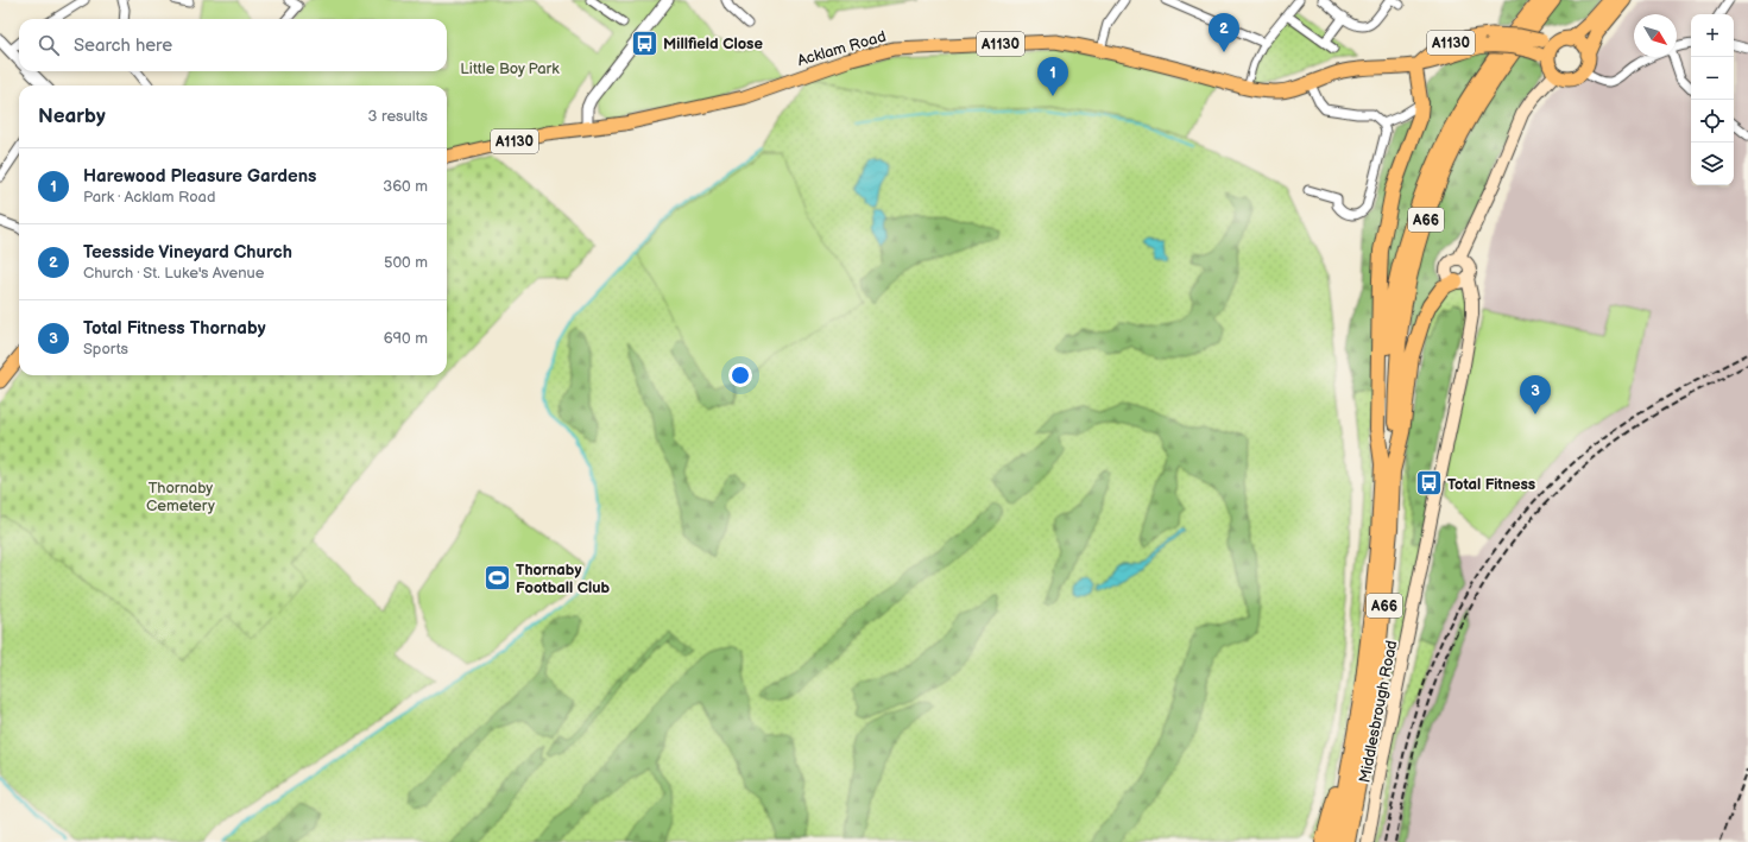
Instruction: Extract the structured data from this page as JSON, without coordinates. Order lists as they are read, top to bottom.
{
  "streets": {
    "highway": ["A66"],
    "main road": ["A1130", "Acklam Road", "Middlesbrough Road"]
  },
  "crossings": [
    ["A1130", "Acklam Road"],
    ["A1130", "Middlesbrough Road"],
    ["Acklam Road", "Middlesbrough Road"],
    ["A66", "Middlesbrough Road"]
  ],
  "parks": ["Little Boy Park", "Thornaby Cemetery"],
  "places": {
    "bus stop": ["Millfield Close", "Total Fitness"],
    "sports": ["Thornaby Football Club"]
  },
  "north": "bottom right",
  "page": {
    "pins": ["2", "1", "3"],
    "map_buttons": ["+", "−"],
    "search": "Search here",
    "heading": ["Nearby", "3 results"],
    "list": [
      {
        "mark": "1",
        "name": "Harewood Pleasure Gardens",
        "note": "Park · Acklam Road",
        "value": "360 m"
      },
      {
        "mark": "2",
        "name": "Teesside Vineyard Church",
        "note": "Church · St. Luke's Avenue",
        "value": "500 m"
      },
      {
        "mark": "3",
        "name": "Total Fitness Thornaby",
        "note": "Sports",
        "value": "690 m"
      }
    ]
  }
}
